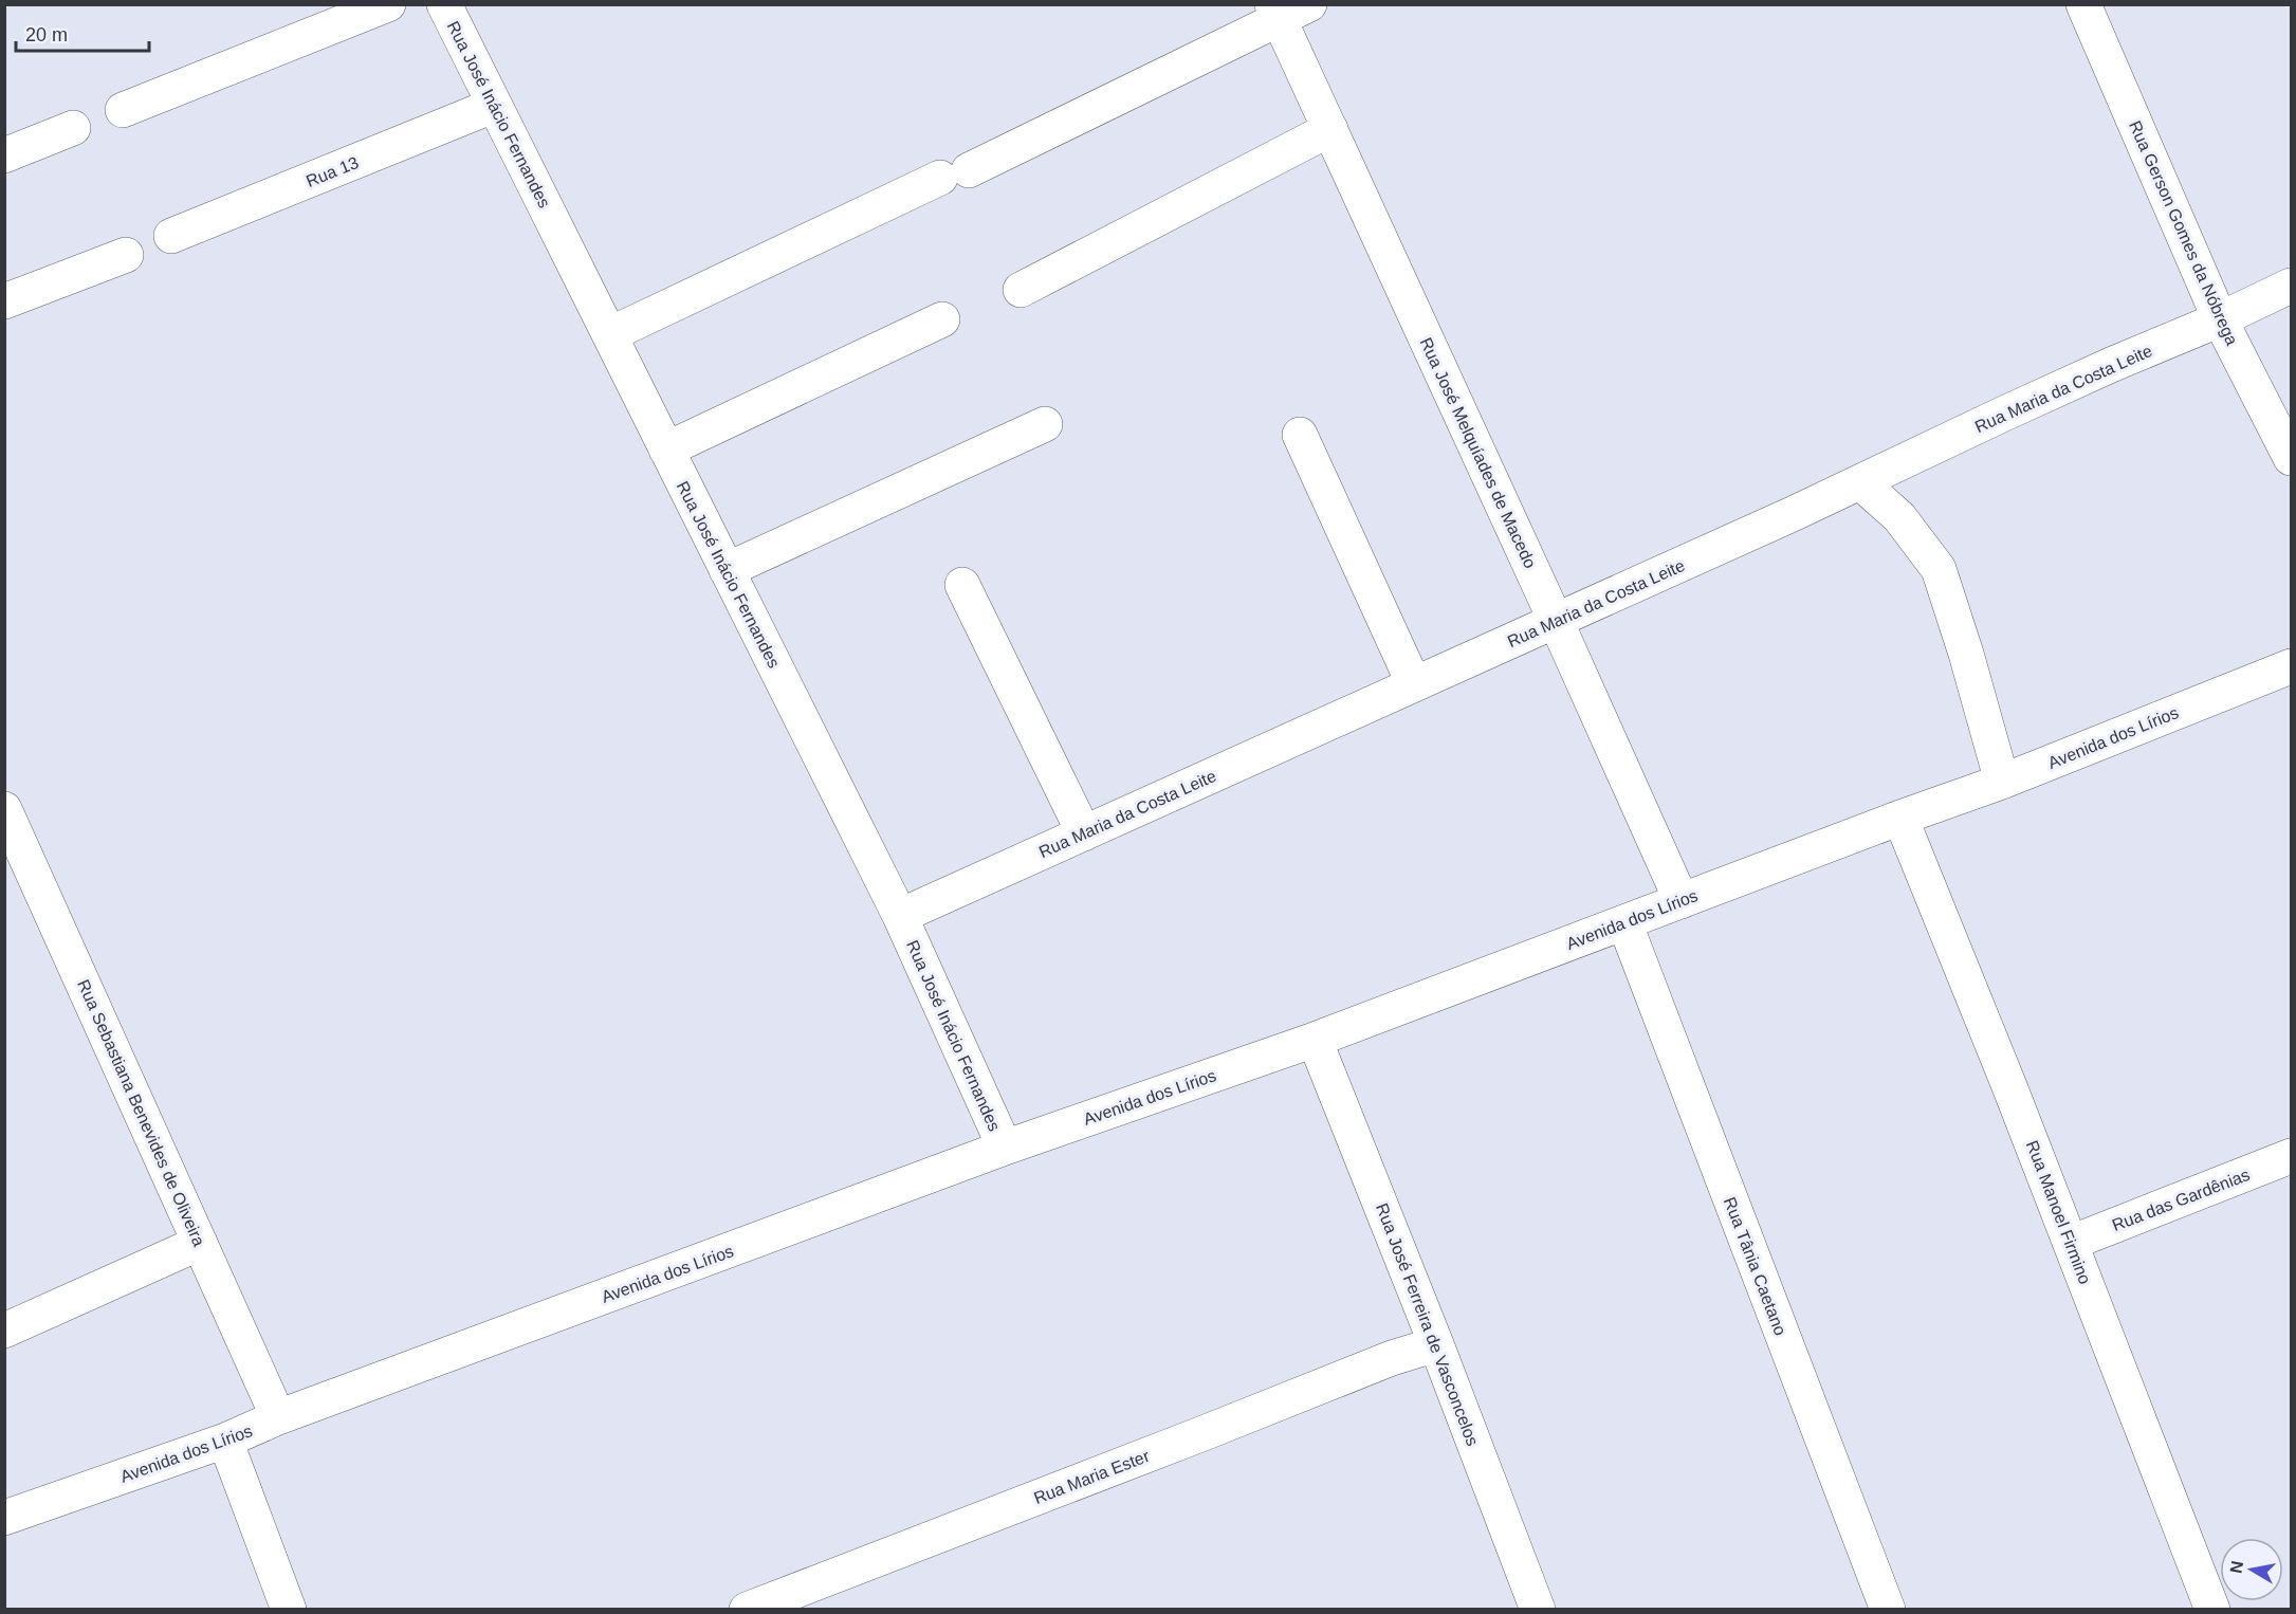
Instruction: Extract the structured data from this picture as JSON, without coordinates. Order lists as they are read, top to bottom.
{
  "streets": {
    "street": [
      "Rua José Inácio Fernandes",
      "Rua 13",
      "Rua Gerson Gomes da Nóbrega",
      "Rua Maria da Costa Leite",
      "Rua José Melquíades de Macedo",
      "Avenida dos Lírios",
      "Rua Sebastiana Benevides de Oliveira",
      "Rua das Gardênias",
      "Rua Manoel Firmino",
      "Rua Tânia Caetano",
      "Rua José Ferreira de Vasconcelos",
      "Rua Maria Ester"
    ]
  },
  "crossings": [
    ["Rua José Inácio Fernandes", "Rua 13"],
    ["Rua José Inácio Fernandes", "Rua Maria da Costa Leite"],
    ["Rua José Inácio Fernandes", "Avenida dos Lírios"],
    ["Rua Gerson Gomes da Nóbrega", "Rua Maria da Costa Leite"],
    ["Rua Maria da Costa Leite", "Rua José Melquíades de Macedo"],
    ["Rua José Melquíades de Macedo", "Avenida dos Lírios"],
    ["Avenida dos Lírios", "Rua Sebastiana Benevides de Oliveira"],
    ["Avenida dos Lírios", "Rua Manoel Firmino"],
    ["Avenida dos Lírios", "Rua Tânia Caetano"],
    ["Avenida dos Lírios", "Rua José Ferreira de Vasconcelos"],
    ["Rua das Gardênias", "Rua Manoel Firmino"],
    ["Rua José Ferreira de Vasconcelos", "Rua Maria Ester"]
  ],
  "scale_bar": "20 m",
  "north": "left"
}
